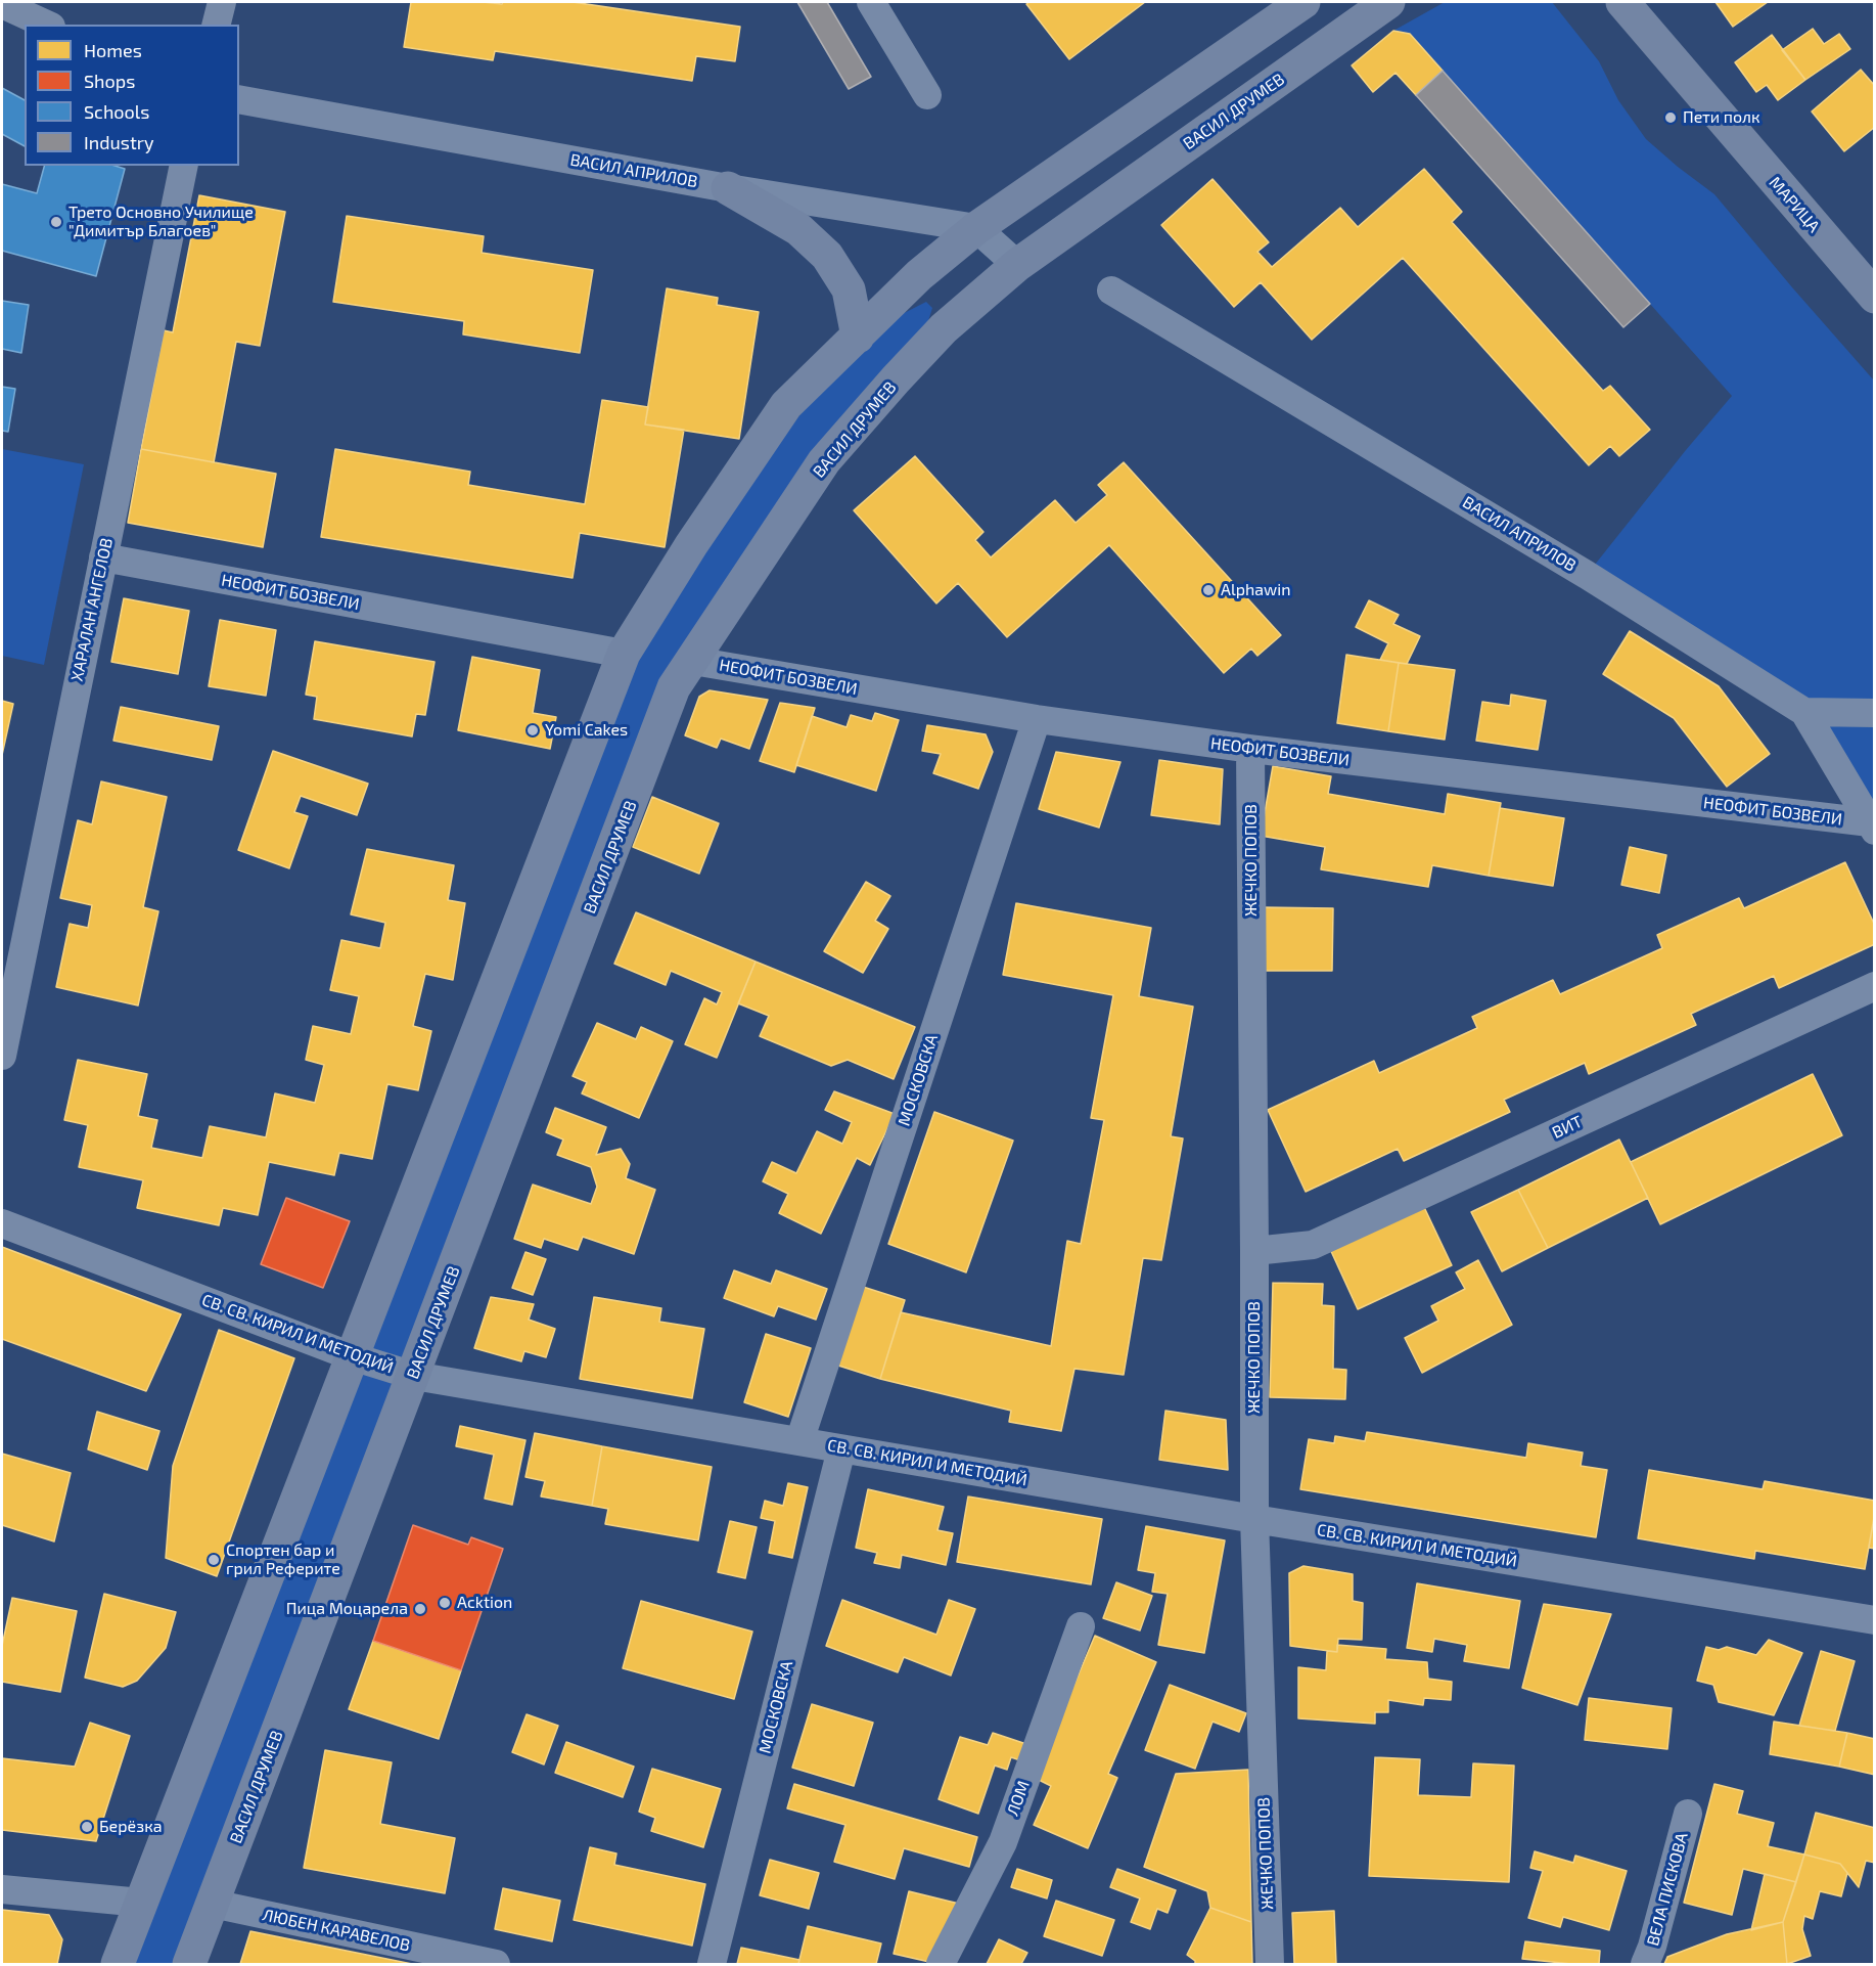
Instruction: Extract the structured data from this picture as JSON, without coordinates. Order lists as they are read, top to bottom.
{
  "streets": {
    "street": [
      "ВАСИЛ ДРУМЕВ",
      "ВАСИЛ АПРИЛОВ",
      "МАРИЦА",
      "НЕОФИТ БОЗВЕЛИ",
      "ХАРАЛАН АНГЕЛОВ",
      "ЖЕЧКО ПОПОВ",
      "МОСКОВСКА",
      "ВИТ",
      "СВ. СВ. КИРИЛ И МЕТОДИЙ",
      "ЛОМ",
      "ВЕЛА ПИСКОВА",
      "ЛЮБЕН КАРАВЕЛОВ"
    ]
  },
  "crossings": [
    ["ВАСИЛ ДРУМЕВ", "НЕОФИТ БОЗВЕЛИ"],
    ["ВАСИЛ ДРУМЕВ", "СВ. СВ. КИРИЛ И МЕТОДИЙ"],
    ["ВАСИЛ ДРУМЕВ", "ЛЮБЕН КАРАВЕЛОВ"],
    ["ВАСИЛ АПРИЛОВ", "НЕОФИТ БОЗВЕЛИ"],
    ["НЕОФИТ БОЗВЕЛИ", "ХАРАЛАН АНГЕЛОВ"],
    ["НЕОФИТ БОЗВЕЛИ", "ЖЕЧКО ПОПОВ"],
    ["НЕОФИТ БОЗВЕЛИ", "МОСКОВСКА"],
    ["ЖЕЧКО ПОПОВ", "ВИТ"],
    ["ЖЕЧКО ПОПОВ", "СВ. СВ. КИРИЛ И МЕТОДИЙ"],
    ["МОСКОВСКА", "СВ. СВ. КИРИЛ И МЕТОДИЙ"]
  ],
  "places": [
    "Пети полк",
    "Трето Основно Училище \"Димитър Благоев\"",
    "Alphawin",
    "Yomi Cakes",
    "Спортен бар и грил Реферите",
    "Acktion",
    "Пица Моцарела",
    "Берёзка"
  ],
  "legend": [
    "Homes",
    "Shops",
    "Schools",
    "Industry"
  ]
}
